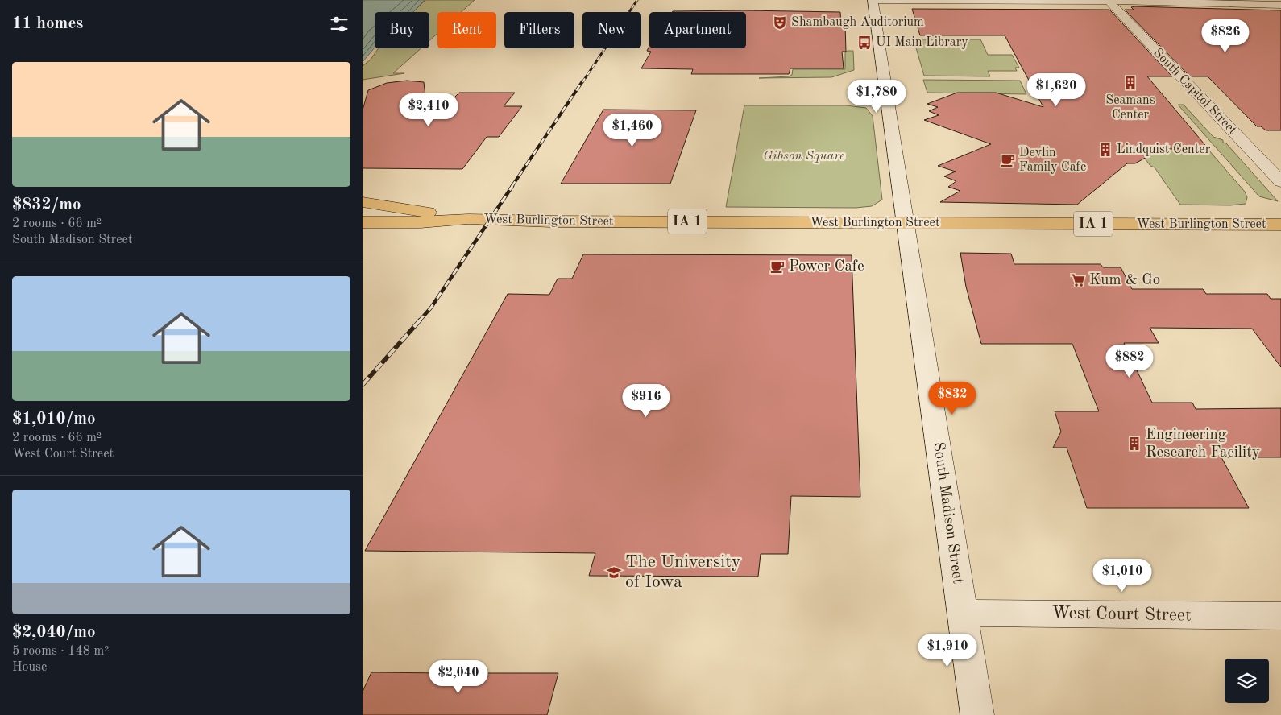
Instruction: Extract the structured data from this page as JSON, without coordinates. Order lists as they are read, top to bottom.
{
  "streets": {
    "main road": ["West Burlington Street", "IA 1"],
    "street": ["South Capitol Street", "South Madison Street", "West Court Street"]
  },
  "crossings": [
    ["West Burlington Street", "South Madison Street"],
    ["South Madison Street", "West Court Street"]
  ],
  "parks": ["Gibson Square"],
  "places": {
    "theatre": ["Shambaugh Auditorium"],
    "bus stop": ["UI Main Library"],
    "building": ["Seamans Center", "Lindquist Center", "Engineering Research Facility"],
    "cafe": ["Devlin Family Cafe", "Power Cafe"],
    "supermarket": ["Kum & Go"],
    "school or university": ["The University of Iowa"]
  },
  "page": {
    "heading": "11 homes",
    "chip": [
      "Buy",
      "Rent",
      "Filters",
      "New",
      "Apartment"
    ],
    "price": [
      "$826",
      "$1,620",
      "$1,780",
      "$2,410",
      "$1,460",
      "$882",
      "$832",
      "$916",
      "$1,010",
      "$1,910",
      "$2,040"
    ],
    "list": [
      {
        "name": "$832/mo",
        "note": "2 rooms · 66 m² · South Madison Street"
      },
      {
        "name": "$1,010/mo",
        "note": "2 rooms · 66 m² · West Court Street"
      },
      {
        "name": "$2,040/mo",
        "note": "5 rooms · 148 m² · House"
      }
    ]
  }
}
